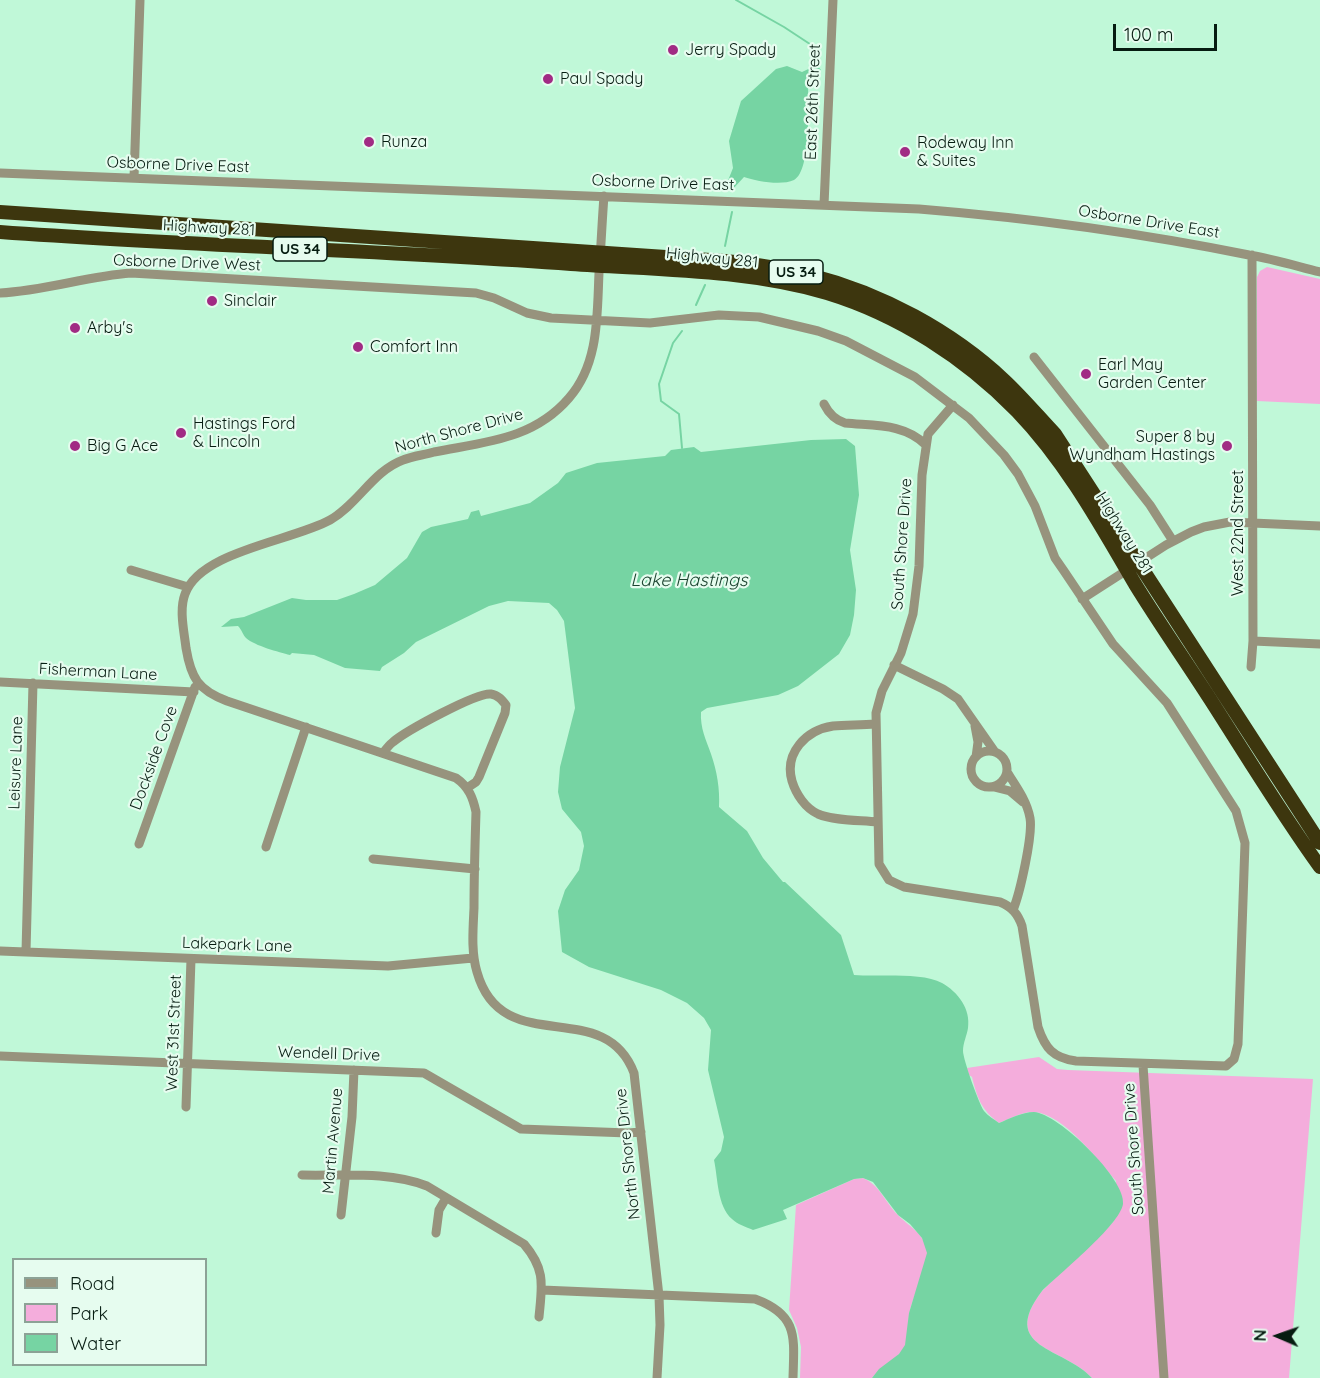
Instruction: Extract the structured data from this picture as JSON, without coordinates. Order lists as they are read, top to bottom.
{
  "streets": {
    "highway": ["Highway 281", "US 34"],
    "street": [
      "East 26th Street",
      "Osborne Drive East",
      "Osborne Drive West",
      "North Shore Drive",
      "West 22nd Street",
      "South Shore Drive",
      "Fisherman Lane",
      "Dockside Cove",
      "Leisure Lane",
      "Lakepark Lane",
      "West 31st Street",
      "Wendell Drive",
      "Martin Avenue"
    ]
  },
  "crossings": [
    ["East 26th Street", "Osborne Drive East"],
    ["Osborne Drive East", "North Shore Drive"],
    ["Osborne Drive East", "West 22nd Street"],
    ["Highway 281", "North Shore Drive"],
    ["Osborne Drive West", "North Shore Drive"],
    ["Osborne Drive West", "South Shore Drive"],
    ["North Shore Drive", "Lakepark Lane"],
    ["North Shore Drive", "Wendell Drive"],
    ["Fisherman Lane", "Dockside Cove"],
    ["Fisherman Lane", "Leisure Lane"],
    ["Leisure Lane", "Lakepark Lane"],
    ["Lakepark Lane", "West 31st Street"],
    ["West 31st Street", "Wendell Drive"],
    ["Wendell Drive", "Martin Avenue"]
  ],
  "water": ["Lake Hastings"],
  "places": [
    "Jerry Spady",
    "Paul Spady",
    "Runza",
    "Rodeway Inn & Suites",
    "Sinclair",
    "Arby's",
    "Comfort Inn",
    "Earl May Garden Center",
    "Hastings Ford & Lincoln",
    "Big G Ace",
    "Super 8 by Wyndham Hastings"
  ],
  "legend": ["Road", "Park", "Water"],
  "scale_bar": "100 m",
  "north": "left"
}
